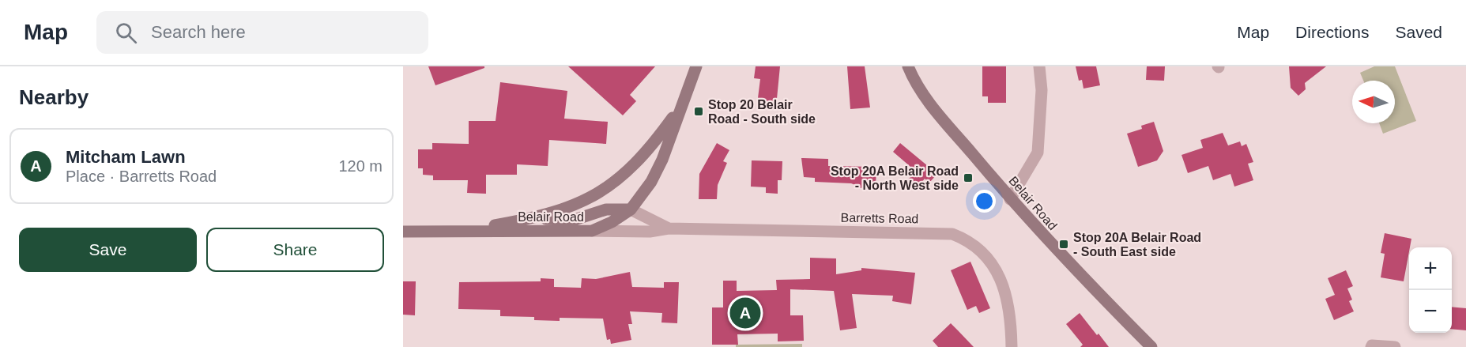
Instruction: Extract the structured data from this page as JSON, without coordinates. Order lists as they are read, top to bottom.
{
  "streets": {
    "main road": ["Belair Road"],
    "street": ["Barretts Road"]
  },
  "crossings": [
    ["Belair Road", "Barretts Road"]
  ],
  "places": {
    "transit": ["Stop 20 Belair Road - South side", "Stop 20A Belair Road - North West side", "Stop 20A Belair Road - South East side"]
  },
  "north": "left",
  "page": {
    "header": "Map",
    "search": "Search here",
    "nav": ["Map", "Directions", "Saved"],
    "heading": "Nearby",
    "list": [
      {
        "mark": "A",
        "name": "Mitcham Lawn",
        "note": "Place · Barretts Road",
        "value": "120 m"
      }
    ],
    "buttons": ["Save", "Share"],
    "map_buttons": ["+", "−"],
    "pins": "A"
  }
}
